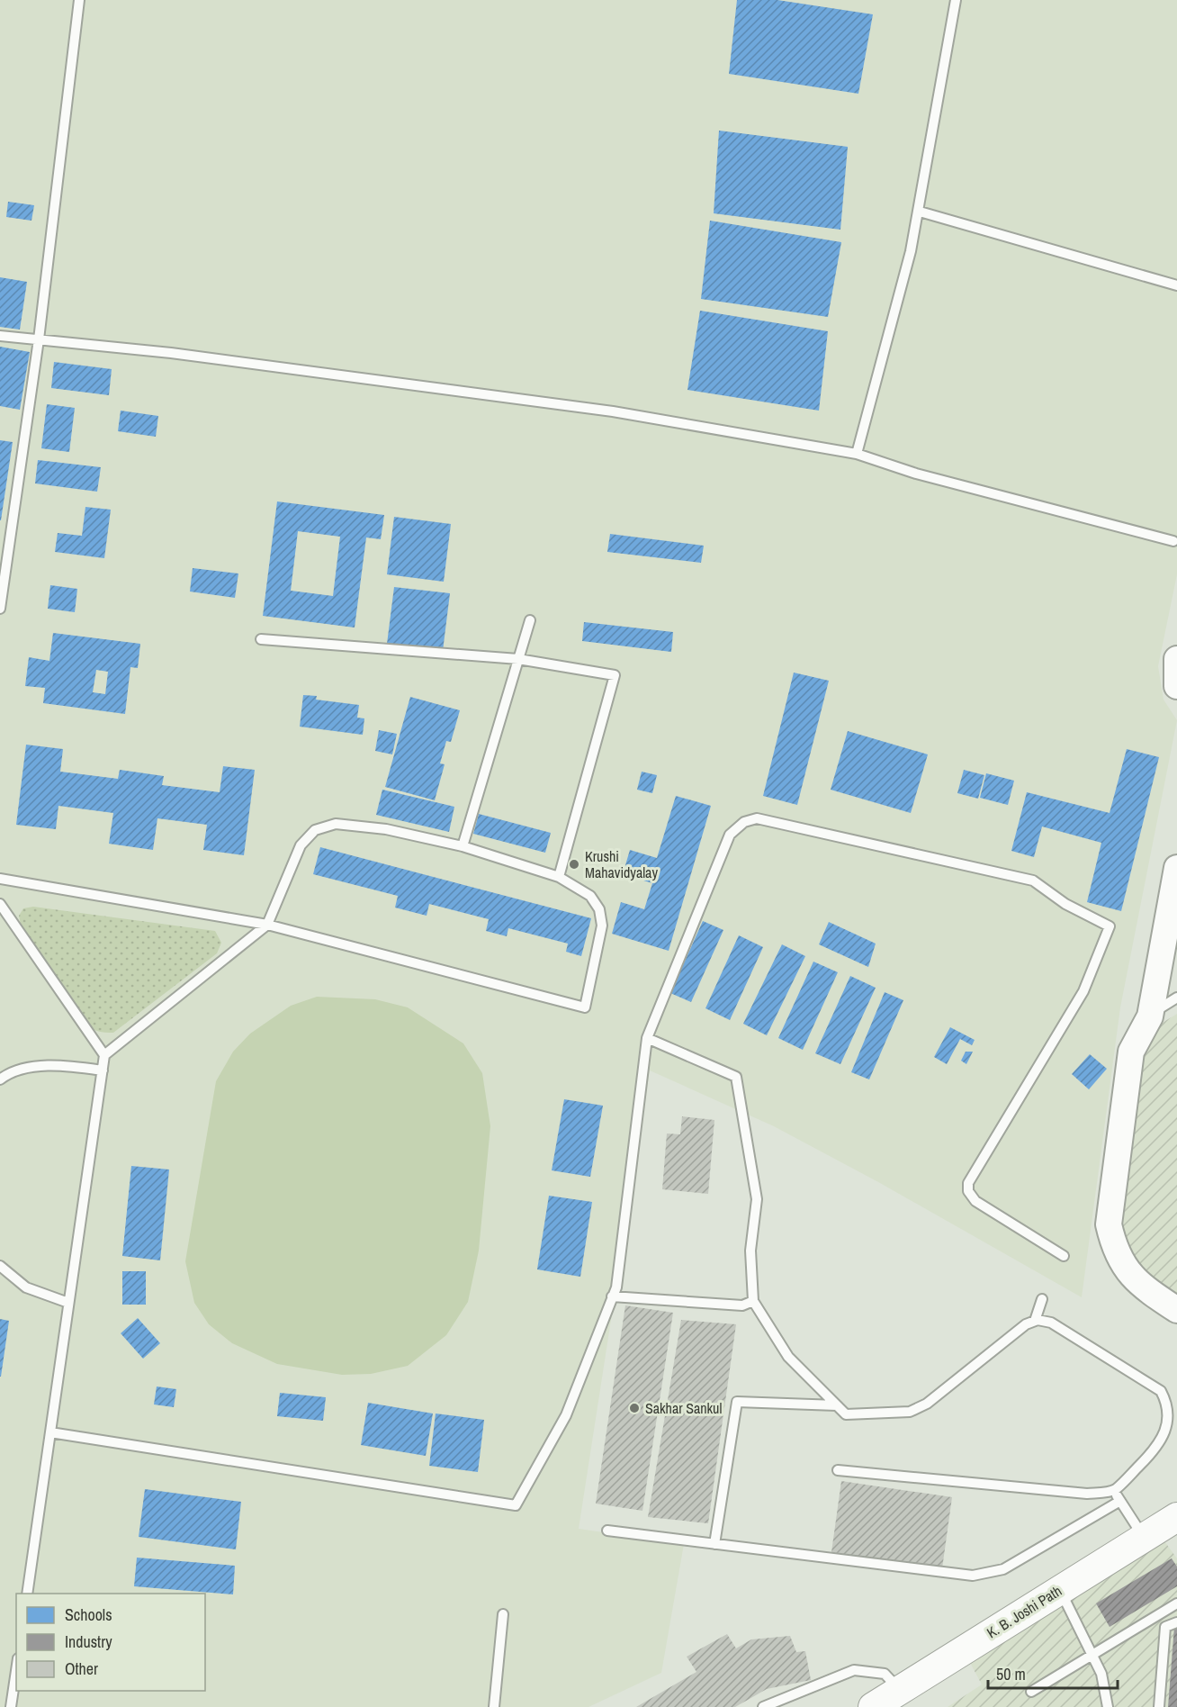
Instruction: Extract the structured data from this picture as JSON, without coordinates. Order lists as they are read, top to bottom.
{
  "streets": {
    "main road": ["K. B. Joshi Path"]
  },
  "places": ["Krushi Mahavidyalay", "Sakhar Sankul"],
  "legend": ["Schools", "Industry", "Other"],
  "scale_bar": "50 m"
}
